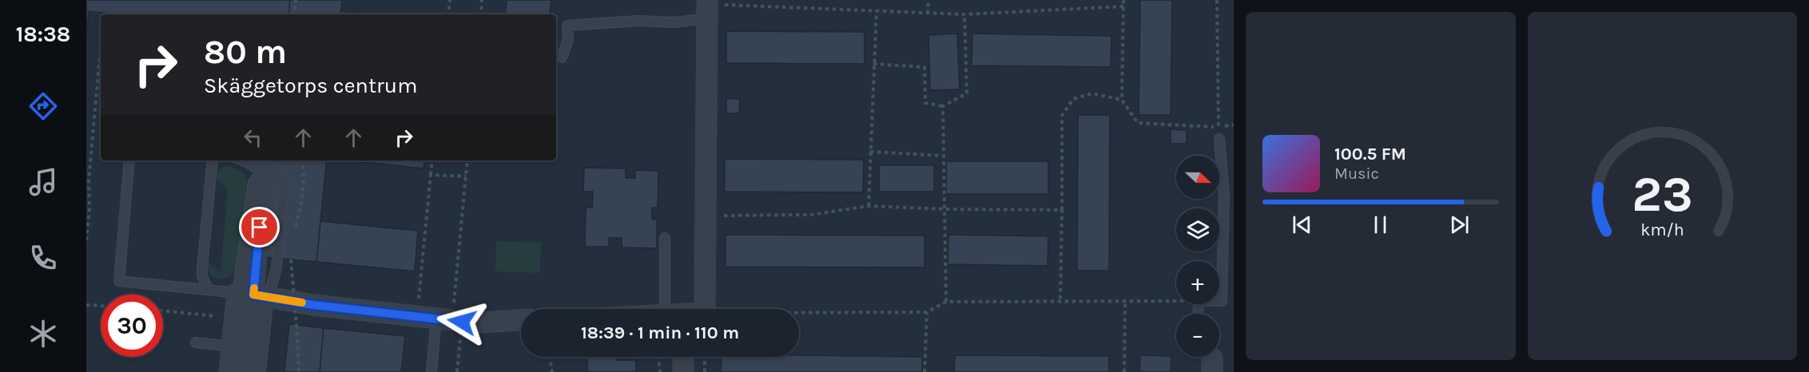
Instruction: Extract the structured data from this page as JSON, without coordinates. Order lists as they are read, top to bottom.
{
  "north": "right",
  "page": {
    "tabs": "18:38",
    "turn": ["80 m", "Skäggetorps centrum"],
    "song": ["100.5 FM", "Music"],
    "map_buttons": ["+", "−"],
    "limit": "30",
    "trip": "18:39 · 1 min · 110 m",
    "gauge": ["23", "km/h"]
  }
}
